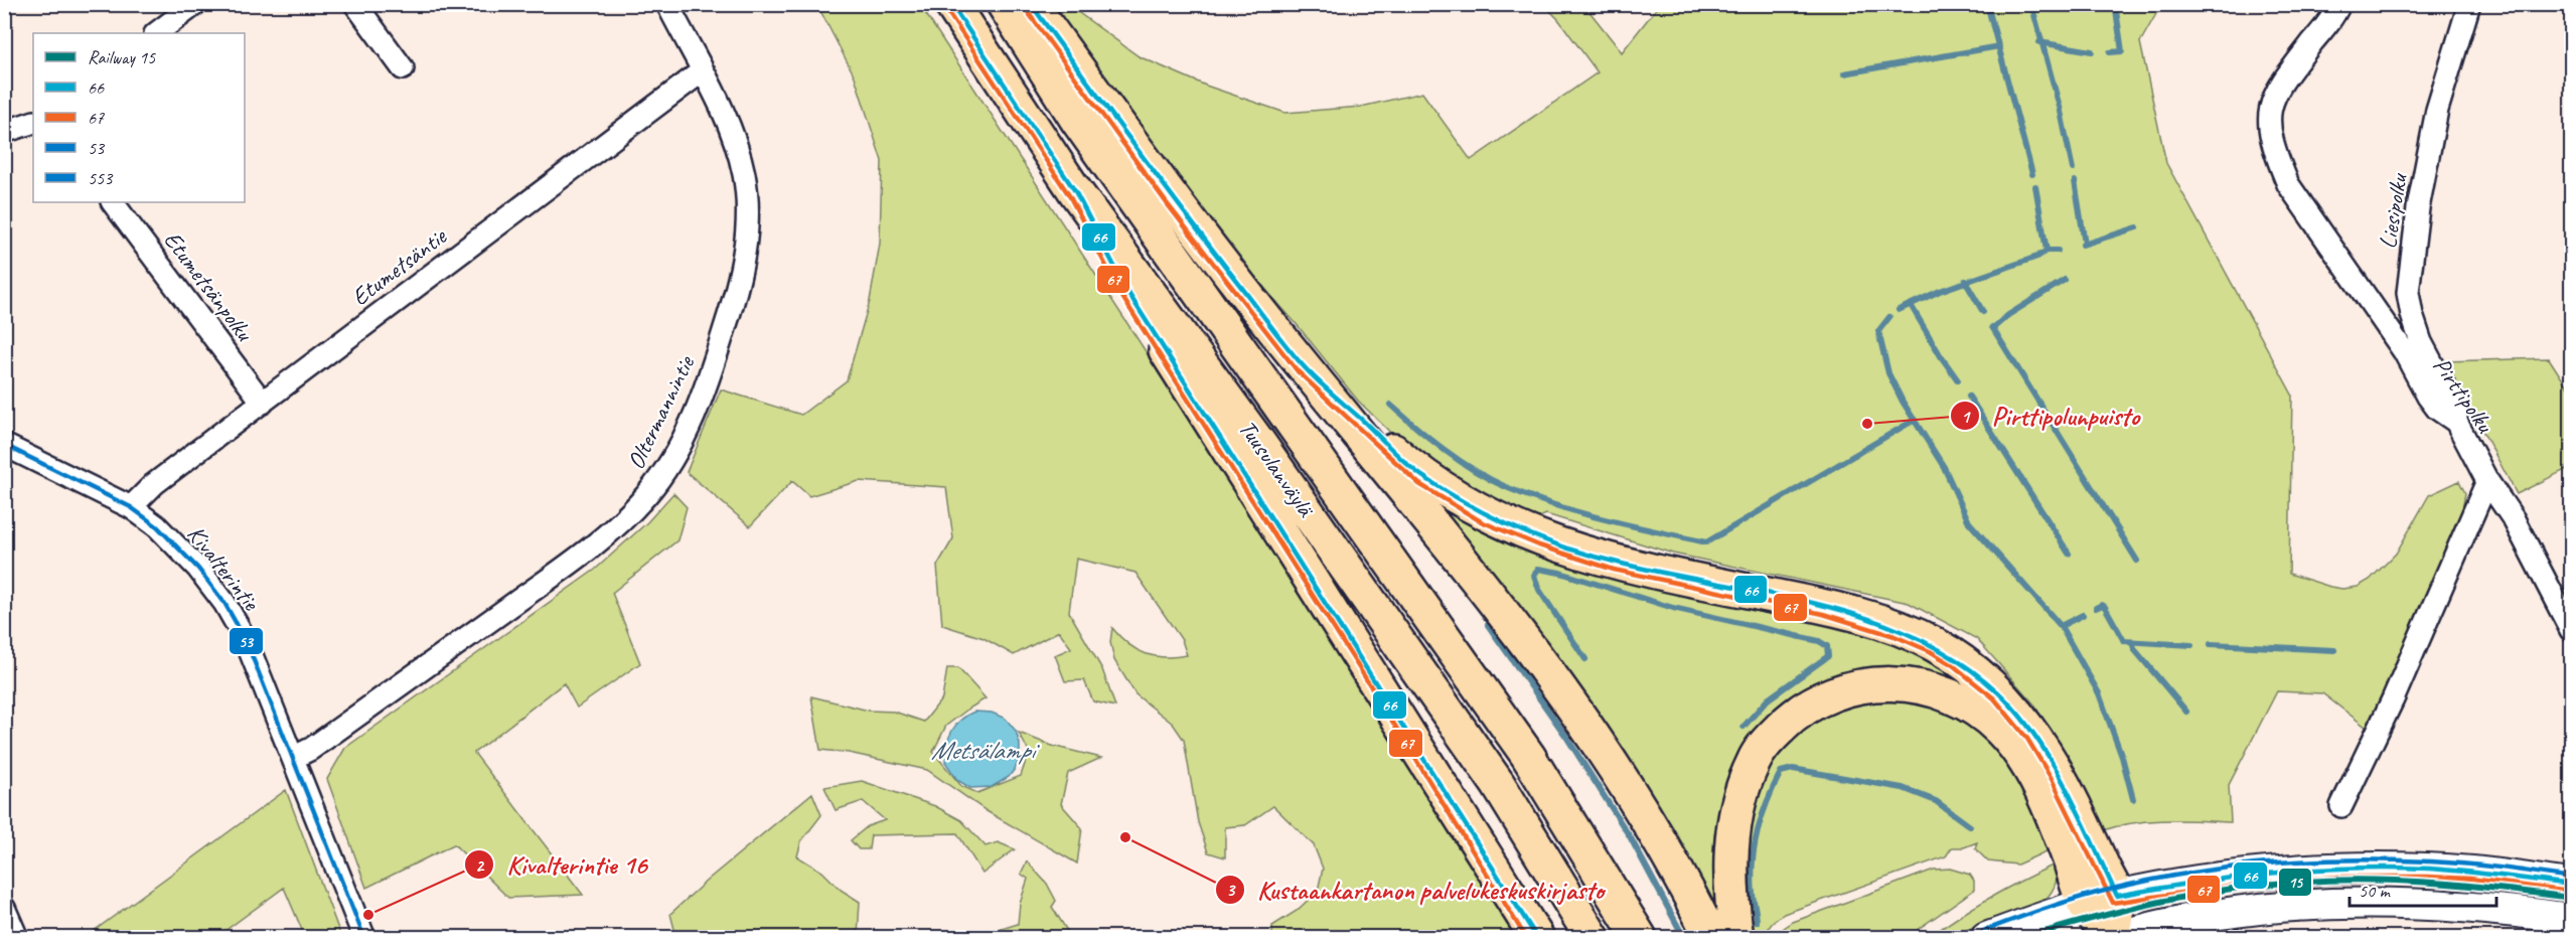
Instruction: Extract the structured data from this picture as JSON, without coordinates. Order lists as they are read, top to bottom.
{
  "streets": {
    "highway": ["Tuusulanväylä"],
    "street": [
      "Liesipolku",
      "Etumetsäntie",
      "Etumetsänpolku",
      "Pirttipolku",
      "Oltermannintie",
      "Kivalterintie"
    ]
  },
  "crossings": [
    ["Liesipolku", "Pirttipolku"],
    ["Etumetsäntie", "Etumetsänpolku"],
    ["Etumetsäntie", "Oltermannintie"],
    ["Etumetsäntie", "Kivalterintie"],
    ["Oltermannintie", "Kivalterintie"]
  ],
  "water": ["Metsälampi"],
  "places": ["Pirttipolunpuisto", "Kustaankartanon palvelukeskuskirjasto", "Kivalterintie 16"],
  "lines": [
    "transit line 66",
    "transit line 67",
    "transit line 53",
    "transit line 553",
    "rail line 15"
  ],
  "legend": [
    "Railway 15",
    "66",
    "67",
    "53",
    "553"
  ],
  "scale_bar": "50 m"
}
